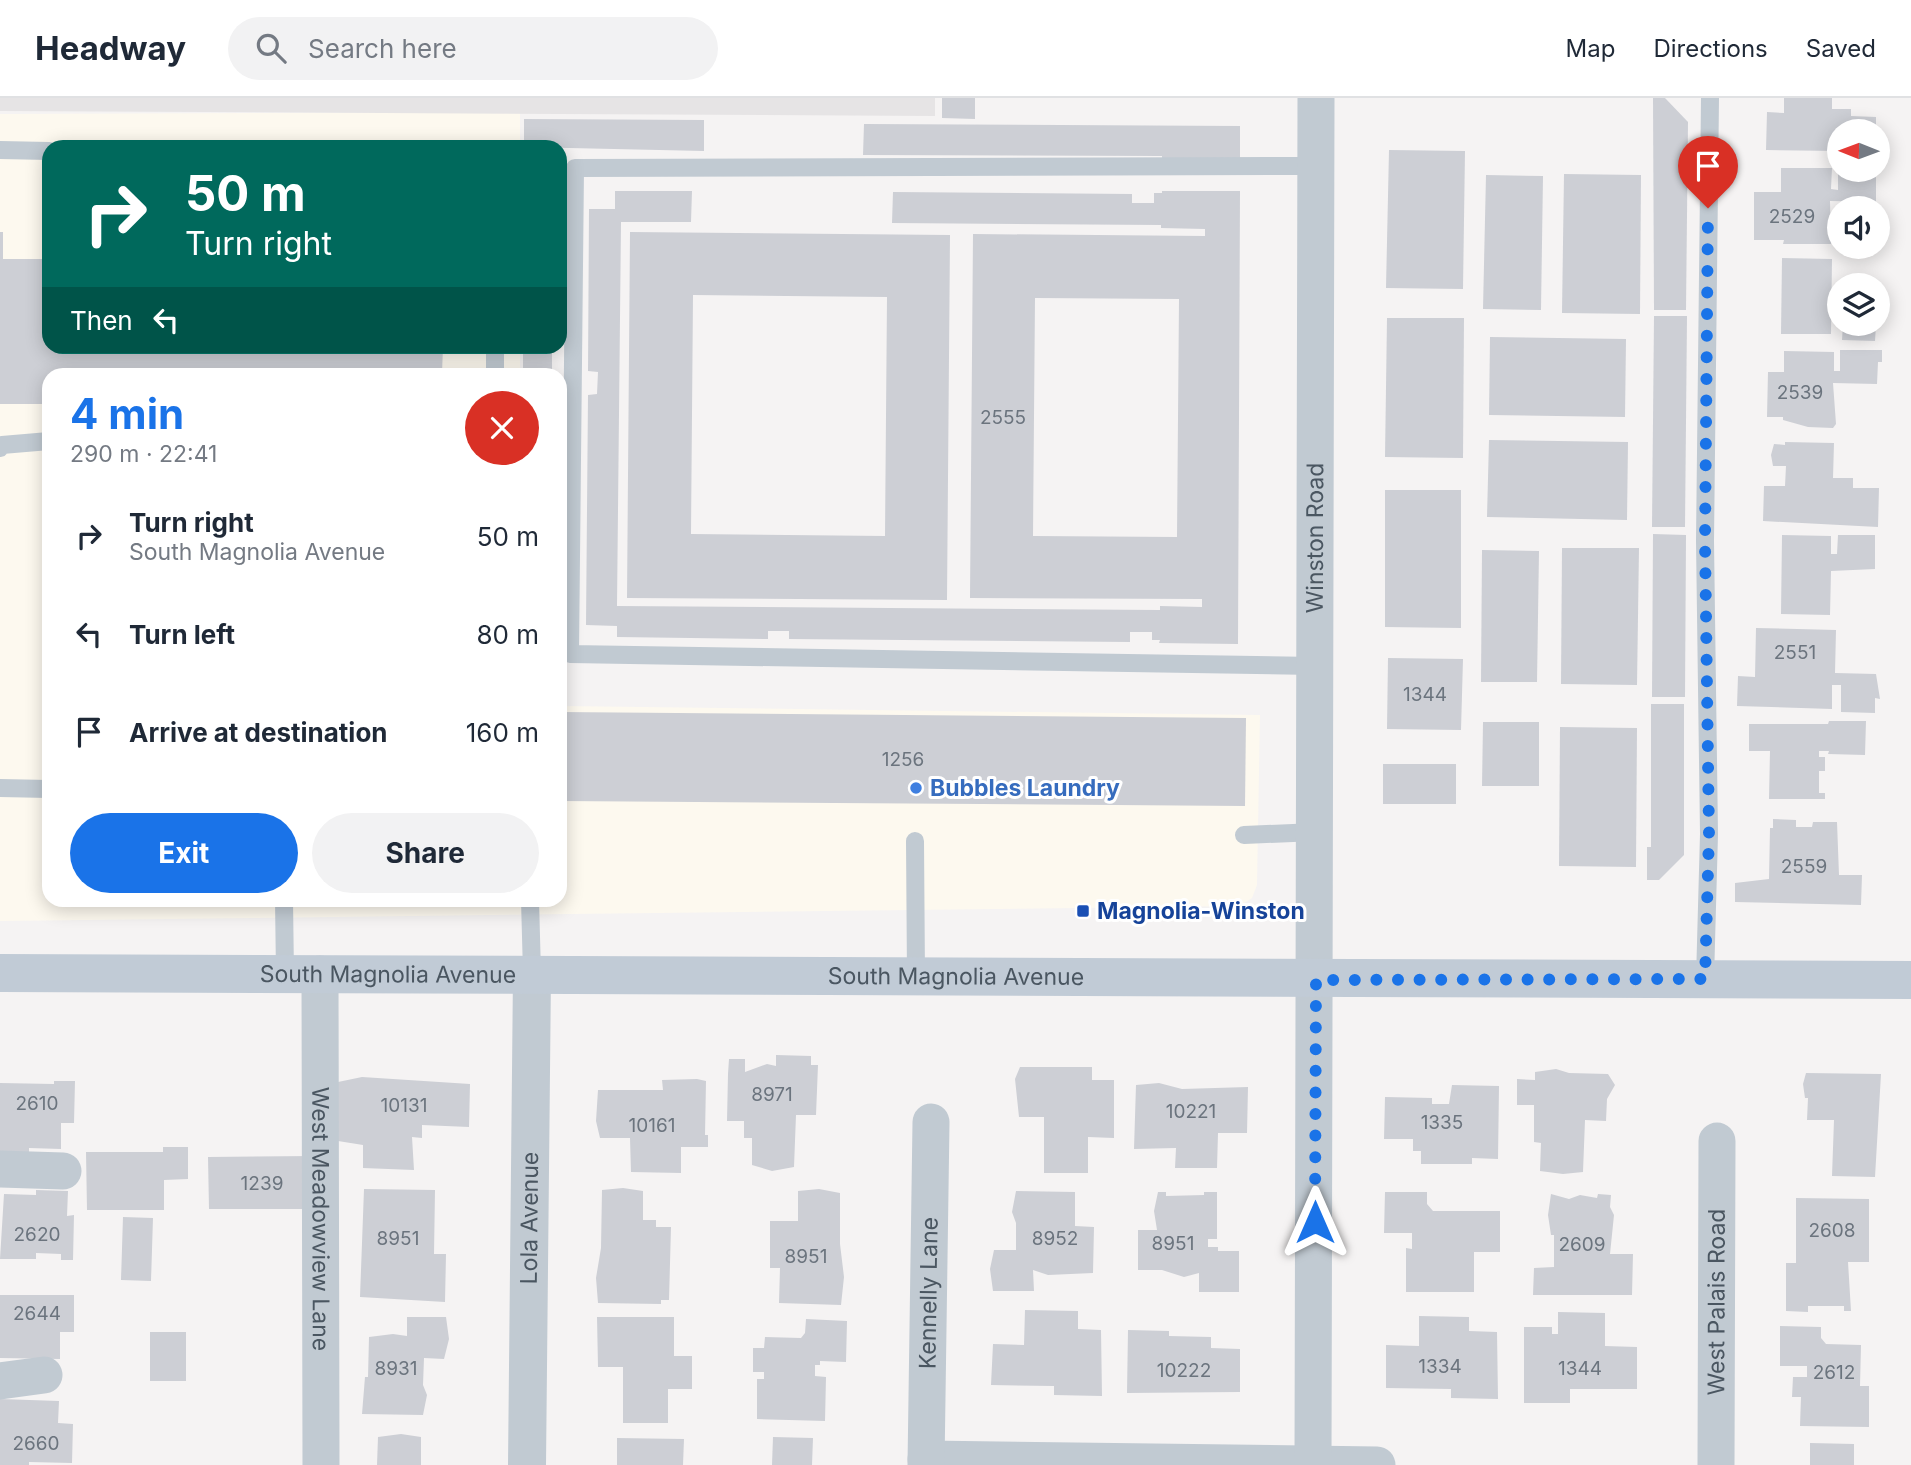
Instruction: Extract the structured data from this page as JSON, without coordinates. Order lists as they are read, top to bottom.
{
  "streets": {
    "main road": ["South Magnolia Avenue"],
    "street": [
      "Winston Road",
      "Lola Avenue",
      "West Meadowview Lane",
      "Kennelly Lane",
      "West Palais Road"
    ]
  },
  "crossings": [
    ["Winston Road", "South Magnolia Avenue"],
    ["South Magnolia Avenue", "Lola Avenue"],
    ["South Magnolia Avenue", "West Meadowview Lane"]
  ],
  "places": {
    "other": ["Bubbles Laundry"],
    "transit": ["Magnolia-Winston"]
  },
  "house_numbers": [
    "2529",
    "2539",
    "2555",
    "2551",
    "1344",
    "1256",
    "2559",
    "8971",
    "2610",
    "10131",
    "10221",
    "1335",
    "10161",
    "1239",
    "2608",
    "2620",
    "8951",
    "8952",
    "8951",
    "2609",
    "8951",
    "2644",
    "1334",
    "8931",
    "1344",
    "10222",
    "2612",
    "2660"
  ],
  "north": "left",
  "page": {
    "header": "Headway",
    "search": "Search here",
    "nav": ["Map", "Directions", "Saved"],
    "turn": ["50 m", "Turn right"],
    "then": "Then",
    "heading": ["4 min", "290 m · 22:41"],
    "list": [
      {
        "name": "Turn right",
        "note": "South Magnolia Avenue",
        "value": "50 m"
      },
      {
        "name": "Turn left",
        "value": "80 m"
      },
      {
        "name": "Arrive at destination",
        "value": "160 m"
      }
    ],
    "buttons": ["Exit", "Share"]
  }
}
